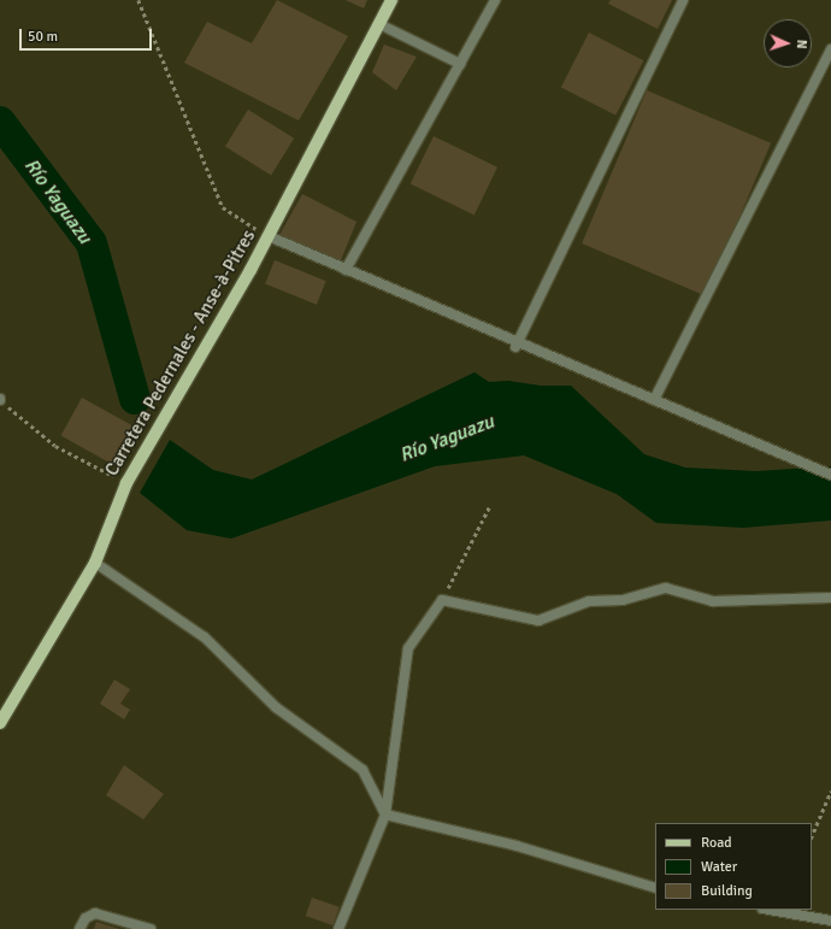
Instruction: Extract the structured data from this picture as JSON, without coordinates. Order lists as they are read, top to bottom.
{
  "streets": {
    "main road": ["Carretera Pedernales - Anse-à-Pitres"]
  },
  "water": ["Río Yaguazu"],
  "legend": ["Road", "Water", "Building"],
  "scale_bar": "50 m",
  "north": "right"
}
